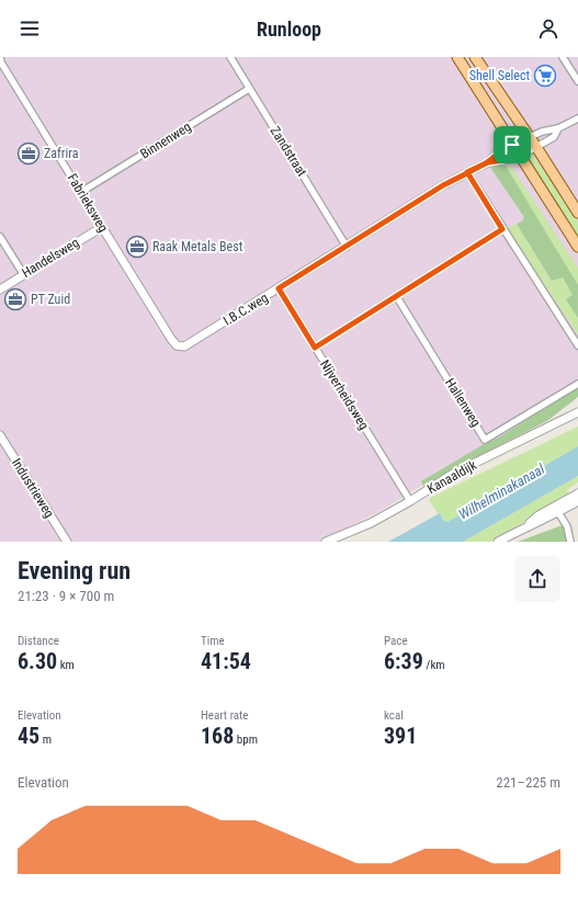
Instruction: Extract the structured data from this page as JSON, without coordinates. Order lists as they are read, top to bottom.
{
  "streets": {
    "street": [
      "Binnenweg",
      "Zandstraat",
      "Fabrieksweg",
      "Handelsweg",
      "I.B.C.weg",
      "Nijverheidsweg",
      "Hallenweg",
      "Kanaaldijk",
      "Industrieweg"
    ]
  },
  "crossings": [
    ["Binnenweg", "Zandstraat"],
    ["Binnenweg", "Fabrieksweg"],
    ["Zandstraat", "I.B.C.weg"],
    ["Fabrieksweg", "Handelsweg"],
    ["Fabrieksweg", "I.B.C.weg"],
    ["I.B.C.weg", "Nijverheidsweg"],
    ["Nijverheidsweg", "Kanaaldijk"]
  ],
  "water": ["Wilhelminakanaal"],
  "places": {
    "supermarket": ["Shell Select"],
    "office": ["Zafrira", "Raak Metals Best", "PT Zuid"]
  },
  "page": {
    "header": "Runloop",
    "heading": ["Evening run", "21:23 · 9 × 700 m"],
    "stats": [
      ["Distance", "6.30 km"],
      ["Time", "41:54"],
      ["Pace", "6:39 /km"],
      ["Elevation", "45 m"],
      ["Heart rate", "168 bpm"],
      ["kcal", "391"]
    ],
    "chart": ["Elevation", "221–225 m"]
  }
}
